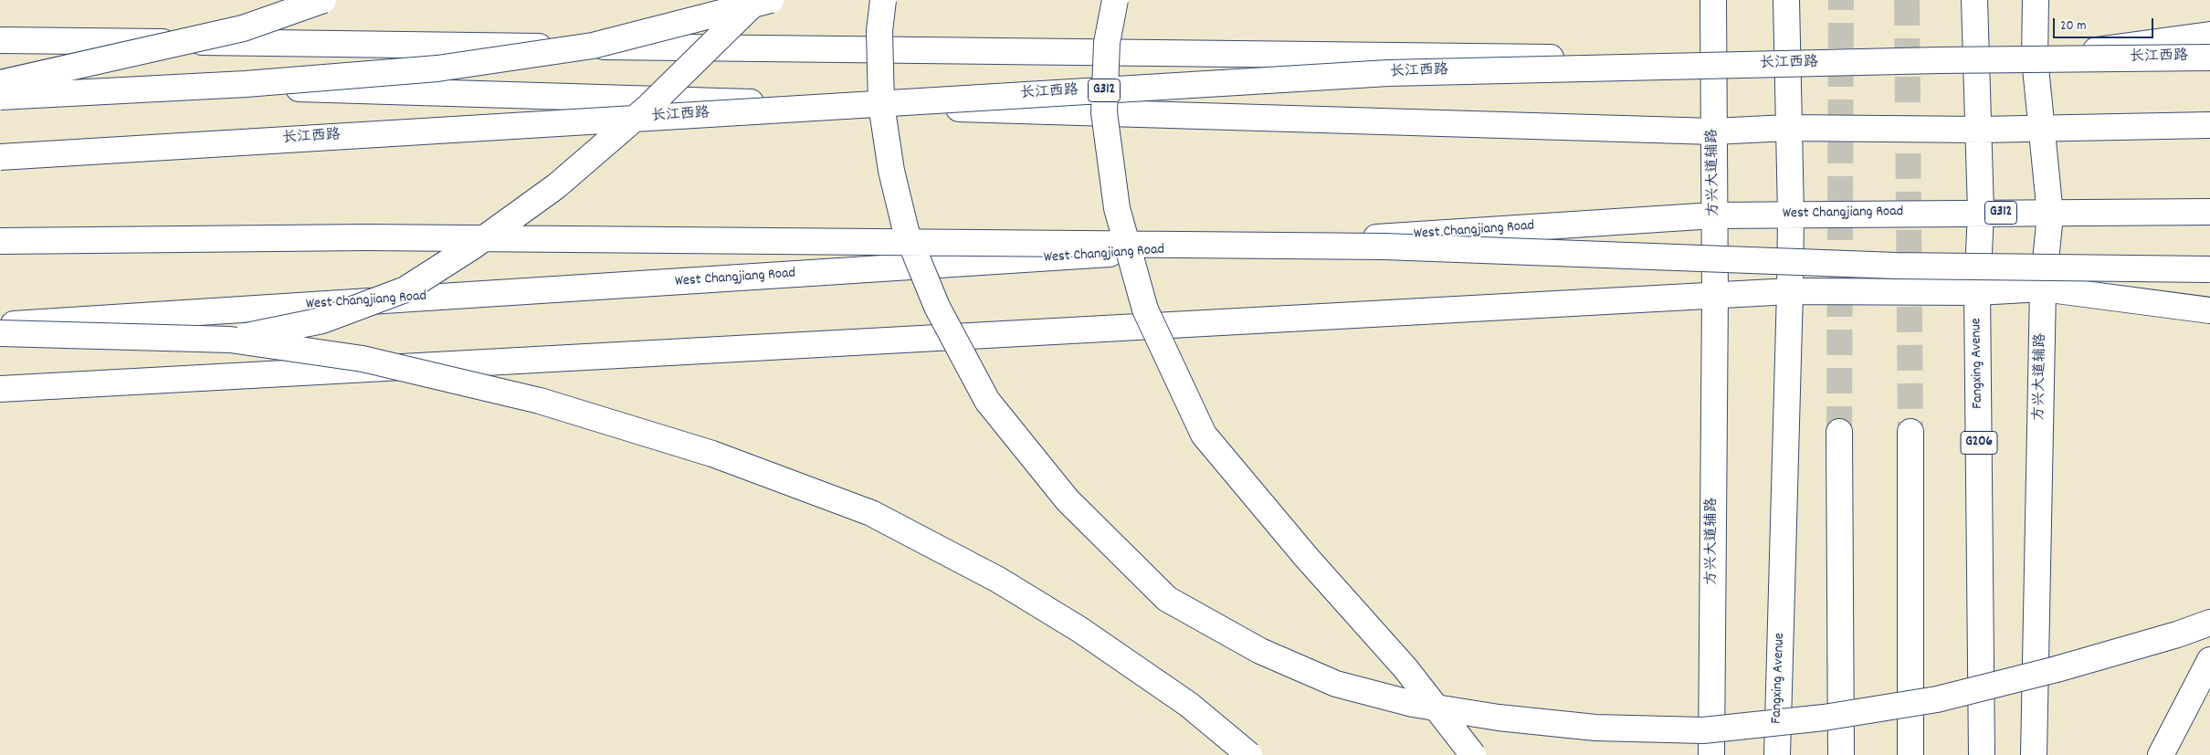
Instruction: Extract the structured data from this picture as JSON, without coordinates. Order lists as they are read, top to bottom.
{
  "streets": {
    "main road": [
      "长江西路",
      "G312",
      "方兴大道辅路",
      "West Changjiang Road",
      "Fangxing Avenue",
      "G206"
    ]
  },
  "crossings": [
    ["G312", "方兴大道辅路"],
    ["G312", "Fangxing Avenue"],
    ["方兴大道辅路", "West Changjiang Road"],
    ["West Changjiang Road", "Fangxing Avenue"]
  ],
  "scale_bar": "20 m"
}
